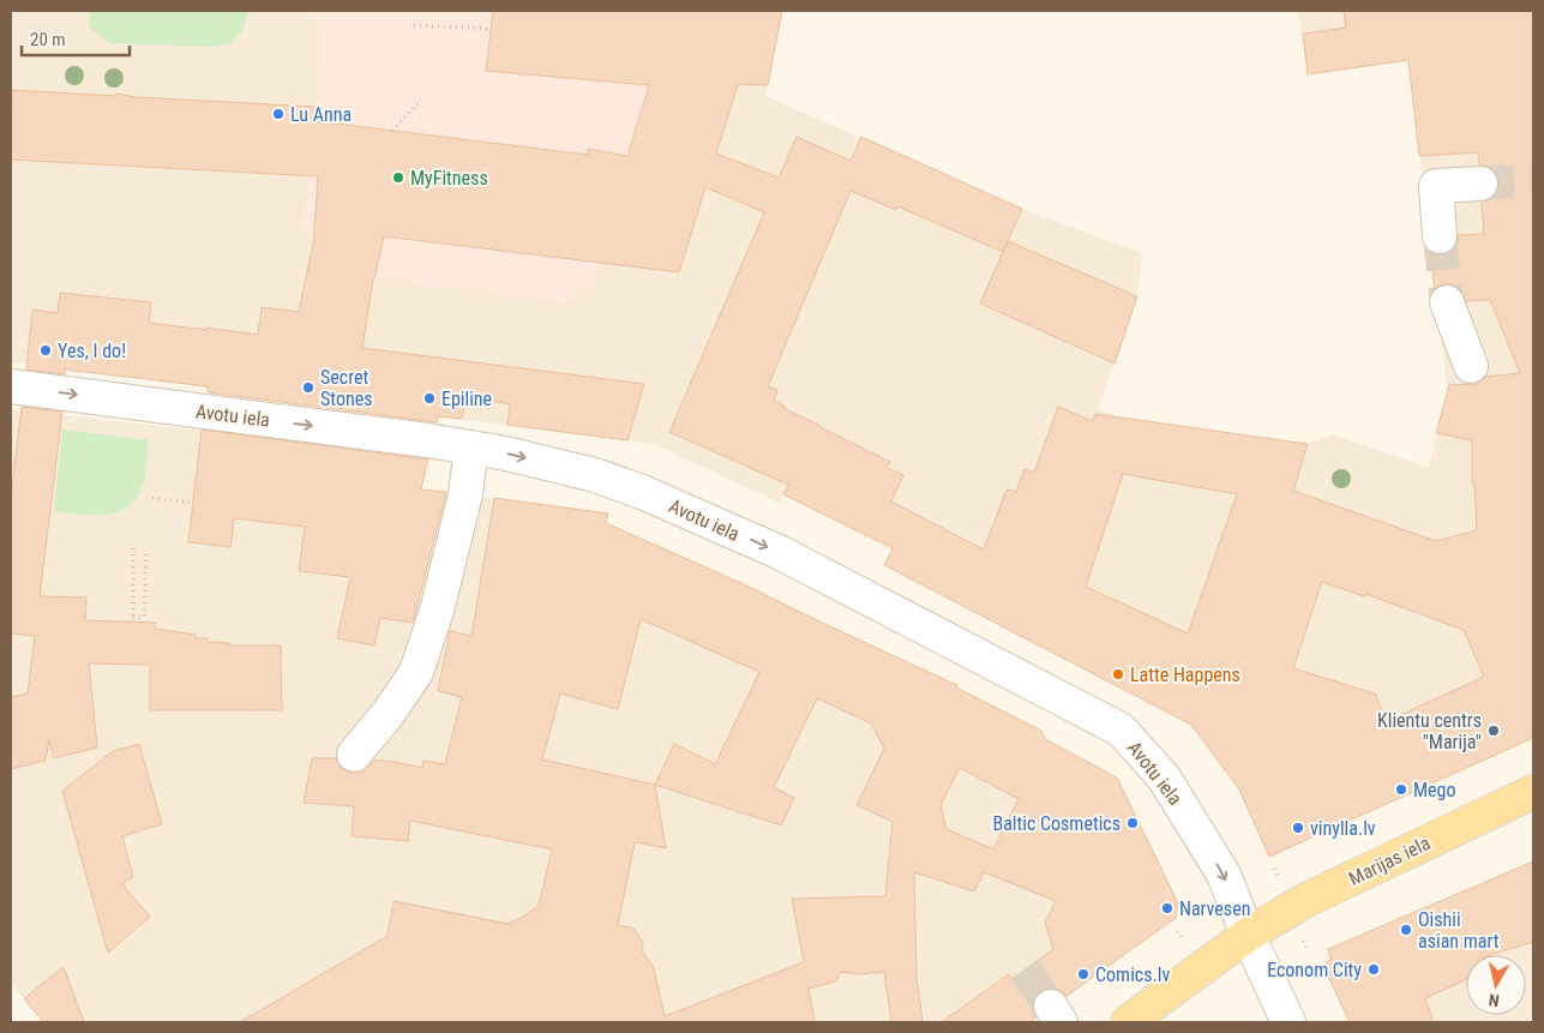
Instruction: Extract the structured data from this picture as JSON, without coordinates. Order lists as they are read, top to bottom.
{
  "streets": {
    "main road": ["Marijas iela"],
    "street": ["Avotu iela"]
  },
  "crossings": [
    ["Avotu iela", "Marijas iela"]
  ],
  "one_way": ["Avotu iela"],
  "places": [
    "Lu Anna",
    "MyFitness",
    "Yes, I do!",
    "Secret Stones",
    "Epiline",
    "Latte Happens",
    "Klientu centrs \"Marija\"",
    "Mego",
    "Baltic Cosmetics",
    "vinylla.lv",
    "Narvesen",
    "Oishii asian mart",
    "Econom City",
    "Comics.lv"
  ],
  "scale_bar": "20 m",
  "north": "bottom"
}
